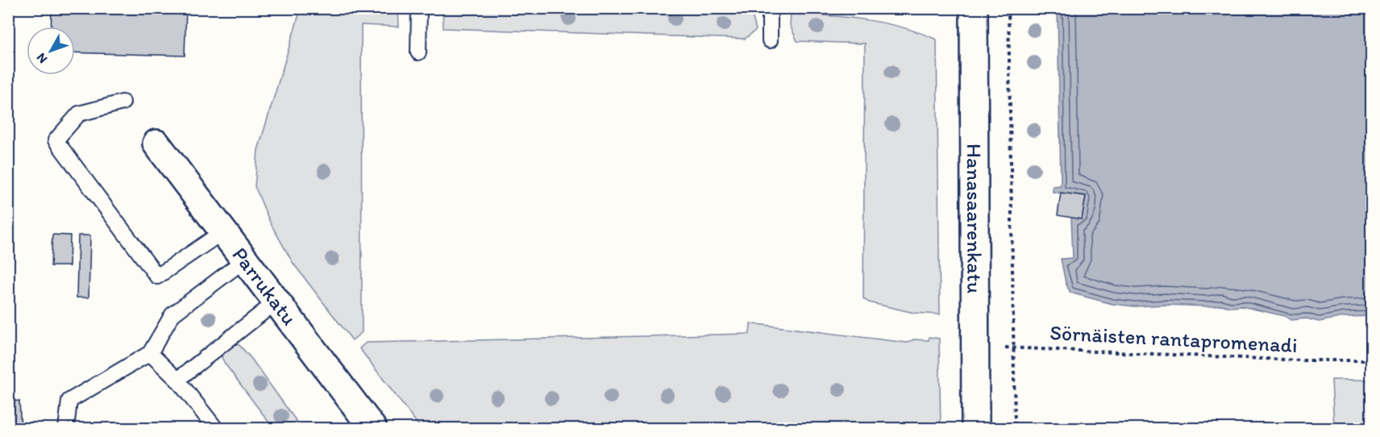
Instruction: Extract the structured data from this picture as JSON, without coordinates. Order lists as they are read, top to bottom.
{
  "streets": {
    "street": ["Hanasaarenkatu", "Parrukatu"],
    "path": ["Sörnäisten rantapromenadi"]
  },
  "crossings": [
    ["Hanasaarenkatu", "Sörnäisten rantapromenadi"]
  ],
  "north": "bottom left"
}
